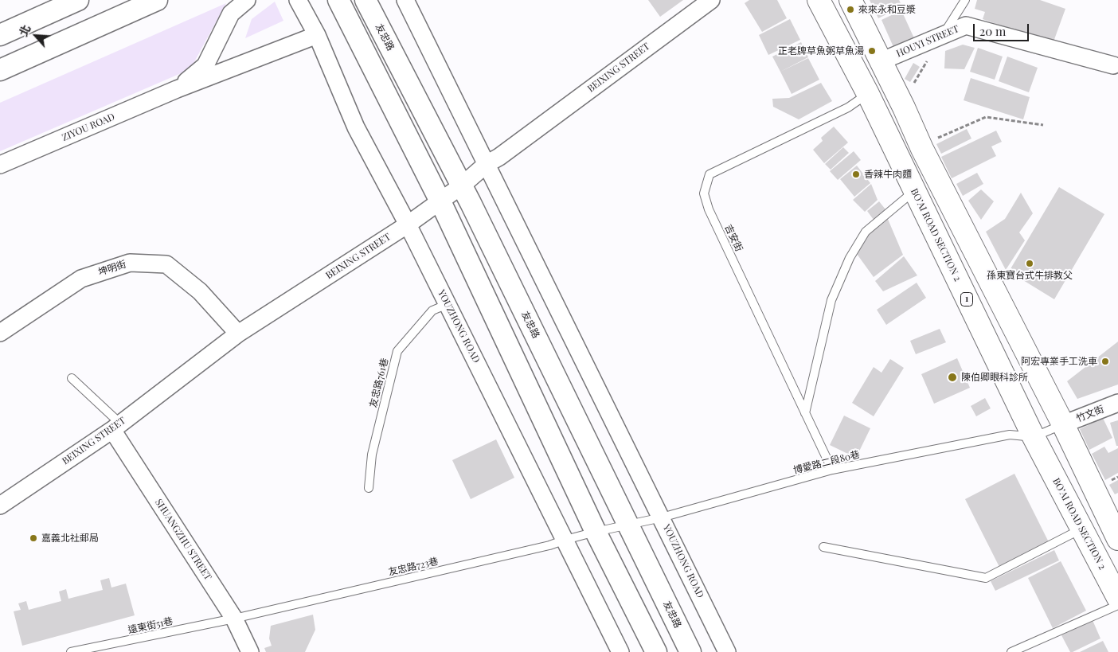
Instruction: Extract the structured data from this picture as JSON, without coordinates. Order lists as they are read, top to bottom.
{
  "streets": {
    "main road": ["BO’AI ROAD SECTION 2", "1"],
    "street": [
      "友忠路",
      "HOUYI STREET",
      "BEIXING STREET",
      "ZIYOU ROAD",
      "坤明街",
      "YOUZHONG ROAD",
      "竹文街",
      "SHUANGZHU STREET"
    ],
    "lane": [
      "吉安街",
      "友忠路761巷",
      "博愛路二段80巷",
      "友忠路723巷",
      "遠東街51巷"
    ]
  },
  "crossings": [
    ["友忠路", "BEIXING STREET"],
    ["友忠路", "博愛路二段80巷"],
    ["BEIXING STREET", "坤明街"],
    ["BEIXING STREET", "YOUZHONG ROAD"],
    ["BEIXING STREET", "SHUANGZHU STREET"],
    ["ZIYOU ROAD", "YOUZHONG ROAD"],
    ["BO’AI ROAD SECTION 2", "吉安街"],
    ["BO’AI ROAD SECTION 2", "博愛路二段80巷"],
    ["吉安街", "博愛路二段80巷"],
    ["YOUZHONG ROAD", "友忠路761巷"],
    ["YOUZHONG ROAD", "博愛路二段80巷"],
    ["YOUZHONG ROAD", "友忠路723巷"],
    ["竹文街", "博愛路二段80巷"],
    ["博愛路二段80巷", "友忠路723巷"],
    ["SHUANGZHU STREET", "友忠路723巷"],
    ["SHUANGZHU STREET", "遠東街51巷"],
    ["友忠路723巷", "遠東街51巷"]
  ],
  "places": [
    "來來永和豆漿",
    "正老牌草魚粥草魚湯",
    "香辣牛肉麵",
    "孫東寶台式牛排教父",
    "阿宏專業手工洗車",
    "陳伯卿眼科診所",
    "嘉義北社郵局"
  ],
  "scale_bar": "20 m",
  "north": "top left"
}
